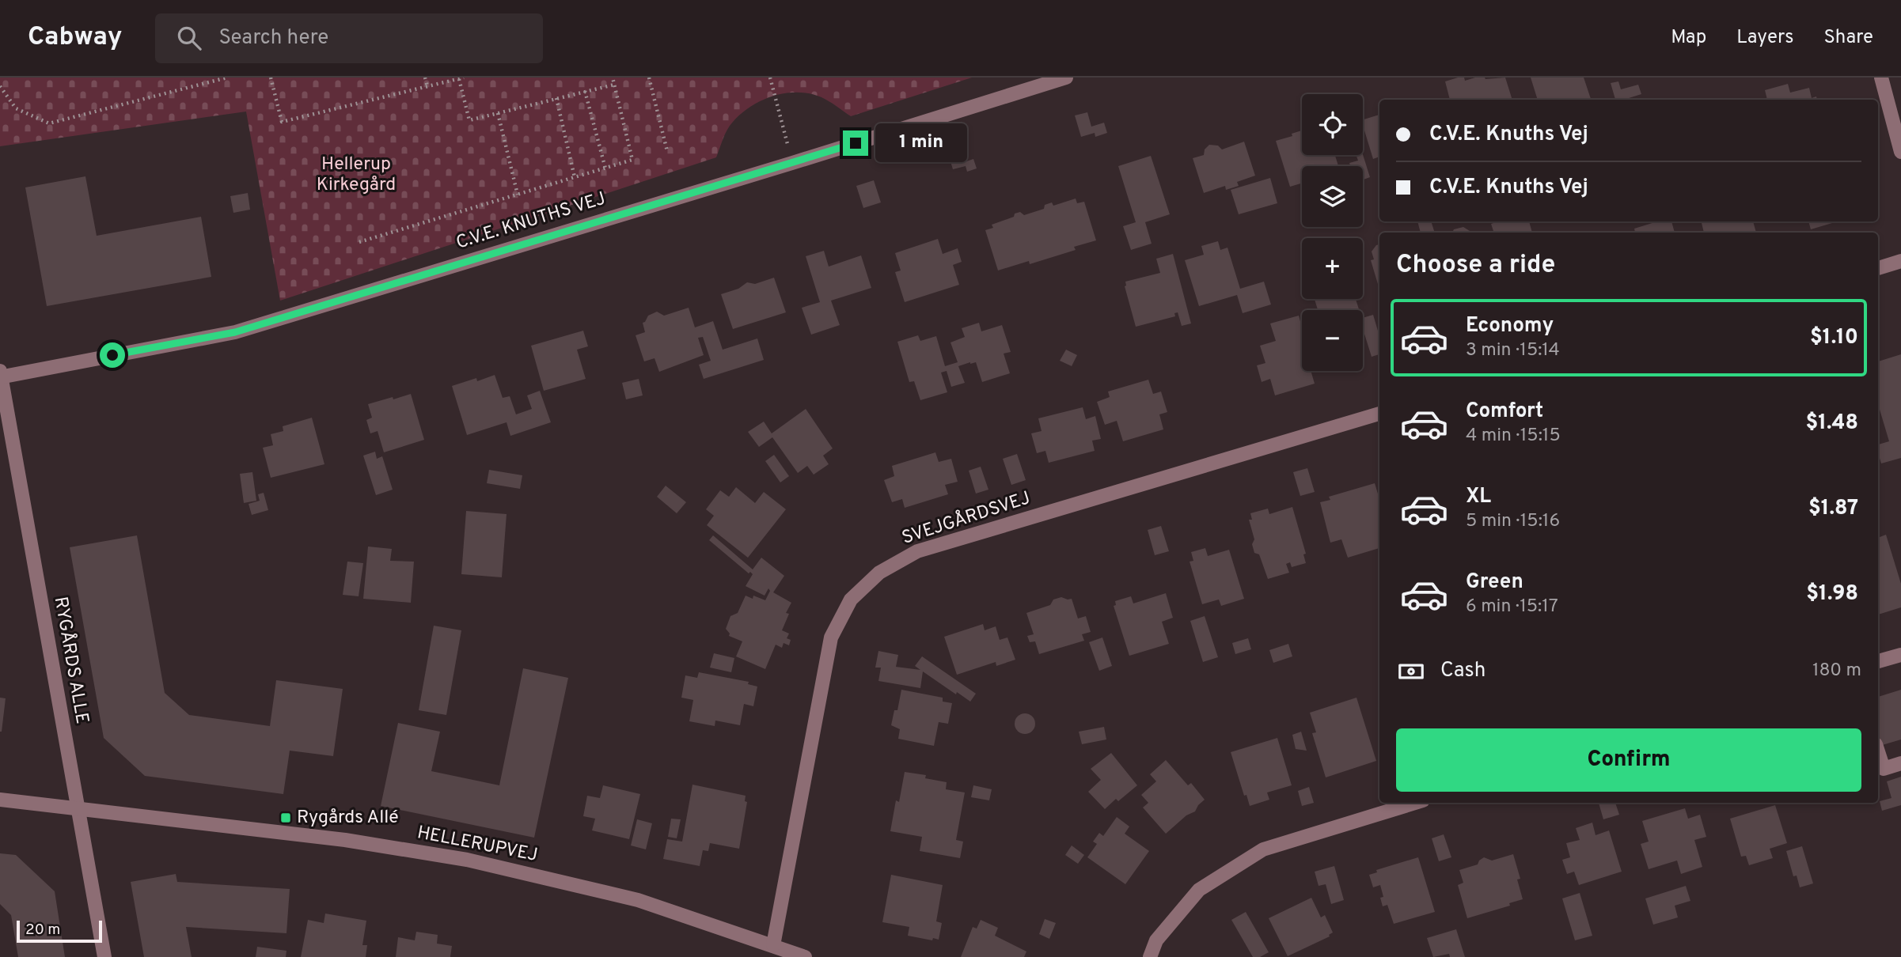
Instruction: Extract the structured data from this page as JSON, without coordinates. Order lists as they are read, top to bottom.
{
  "streets": {
    "street": [
      "C.V.E. KNUTHS VEJ",
      "SVEJGÅRDSVEJ",
      "RYGÅRDS ALLE",
      "HELLERUPVEJ"
    ]
  },
  "crossings": [
    ["C.V.E. KNUTHS VEJ", "RYGÅRDS ALLE"],
    ["SVEJGÅRDSVEJ", "HELLERUPVEJ"],
    ["RYGÅRDS ALLE", "HELLERUPVEJ"]
  ],
  "parks": ["Hellerup Kirkegård"],
  "places": {
    "transit": ["Rygårds Allé"]
  },
  "scale_bar": "20 m",
  "page": {
    "header": "Cabway",
    "search": "Search here",
    "nav": ["Map", "Layers", "Share"],
    "map_buttons": ["+", "−"],
    "banner": ["C.V.E. Knuths Vej", "C.V.E. Knuths Vej"],
    "bubble": "1 min",
    "heading": "Choose a ride",
    "list": [
      {
        "name": "Economy",
        "note": "3 min · 15:14",
        "value": "$1.10"
      },
      {
        "name": "Comfort",
        "note": "4 min · 15:15",
        "value": "$1.48"
      },
      {
        "name": "XL",
        "note": "5 min · 15:16",
        "value": "$1.87"
      },
      {
        "name": "Green",
        "note": "6 min · 15:17",
        "value": "$1.98"
      }
    ],
    "pay": ["Cash", "180 m"],
    "buttons": "Confirm",
    "scale": "20 m"
  }
}
